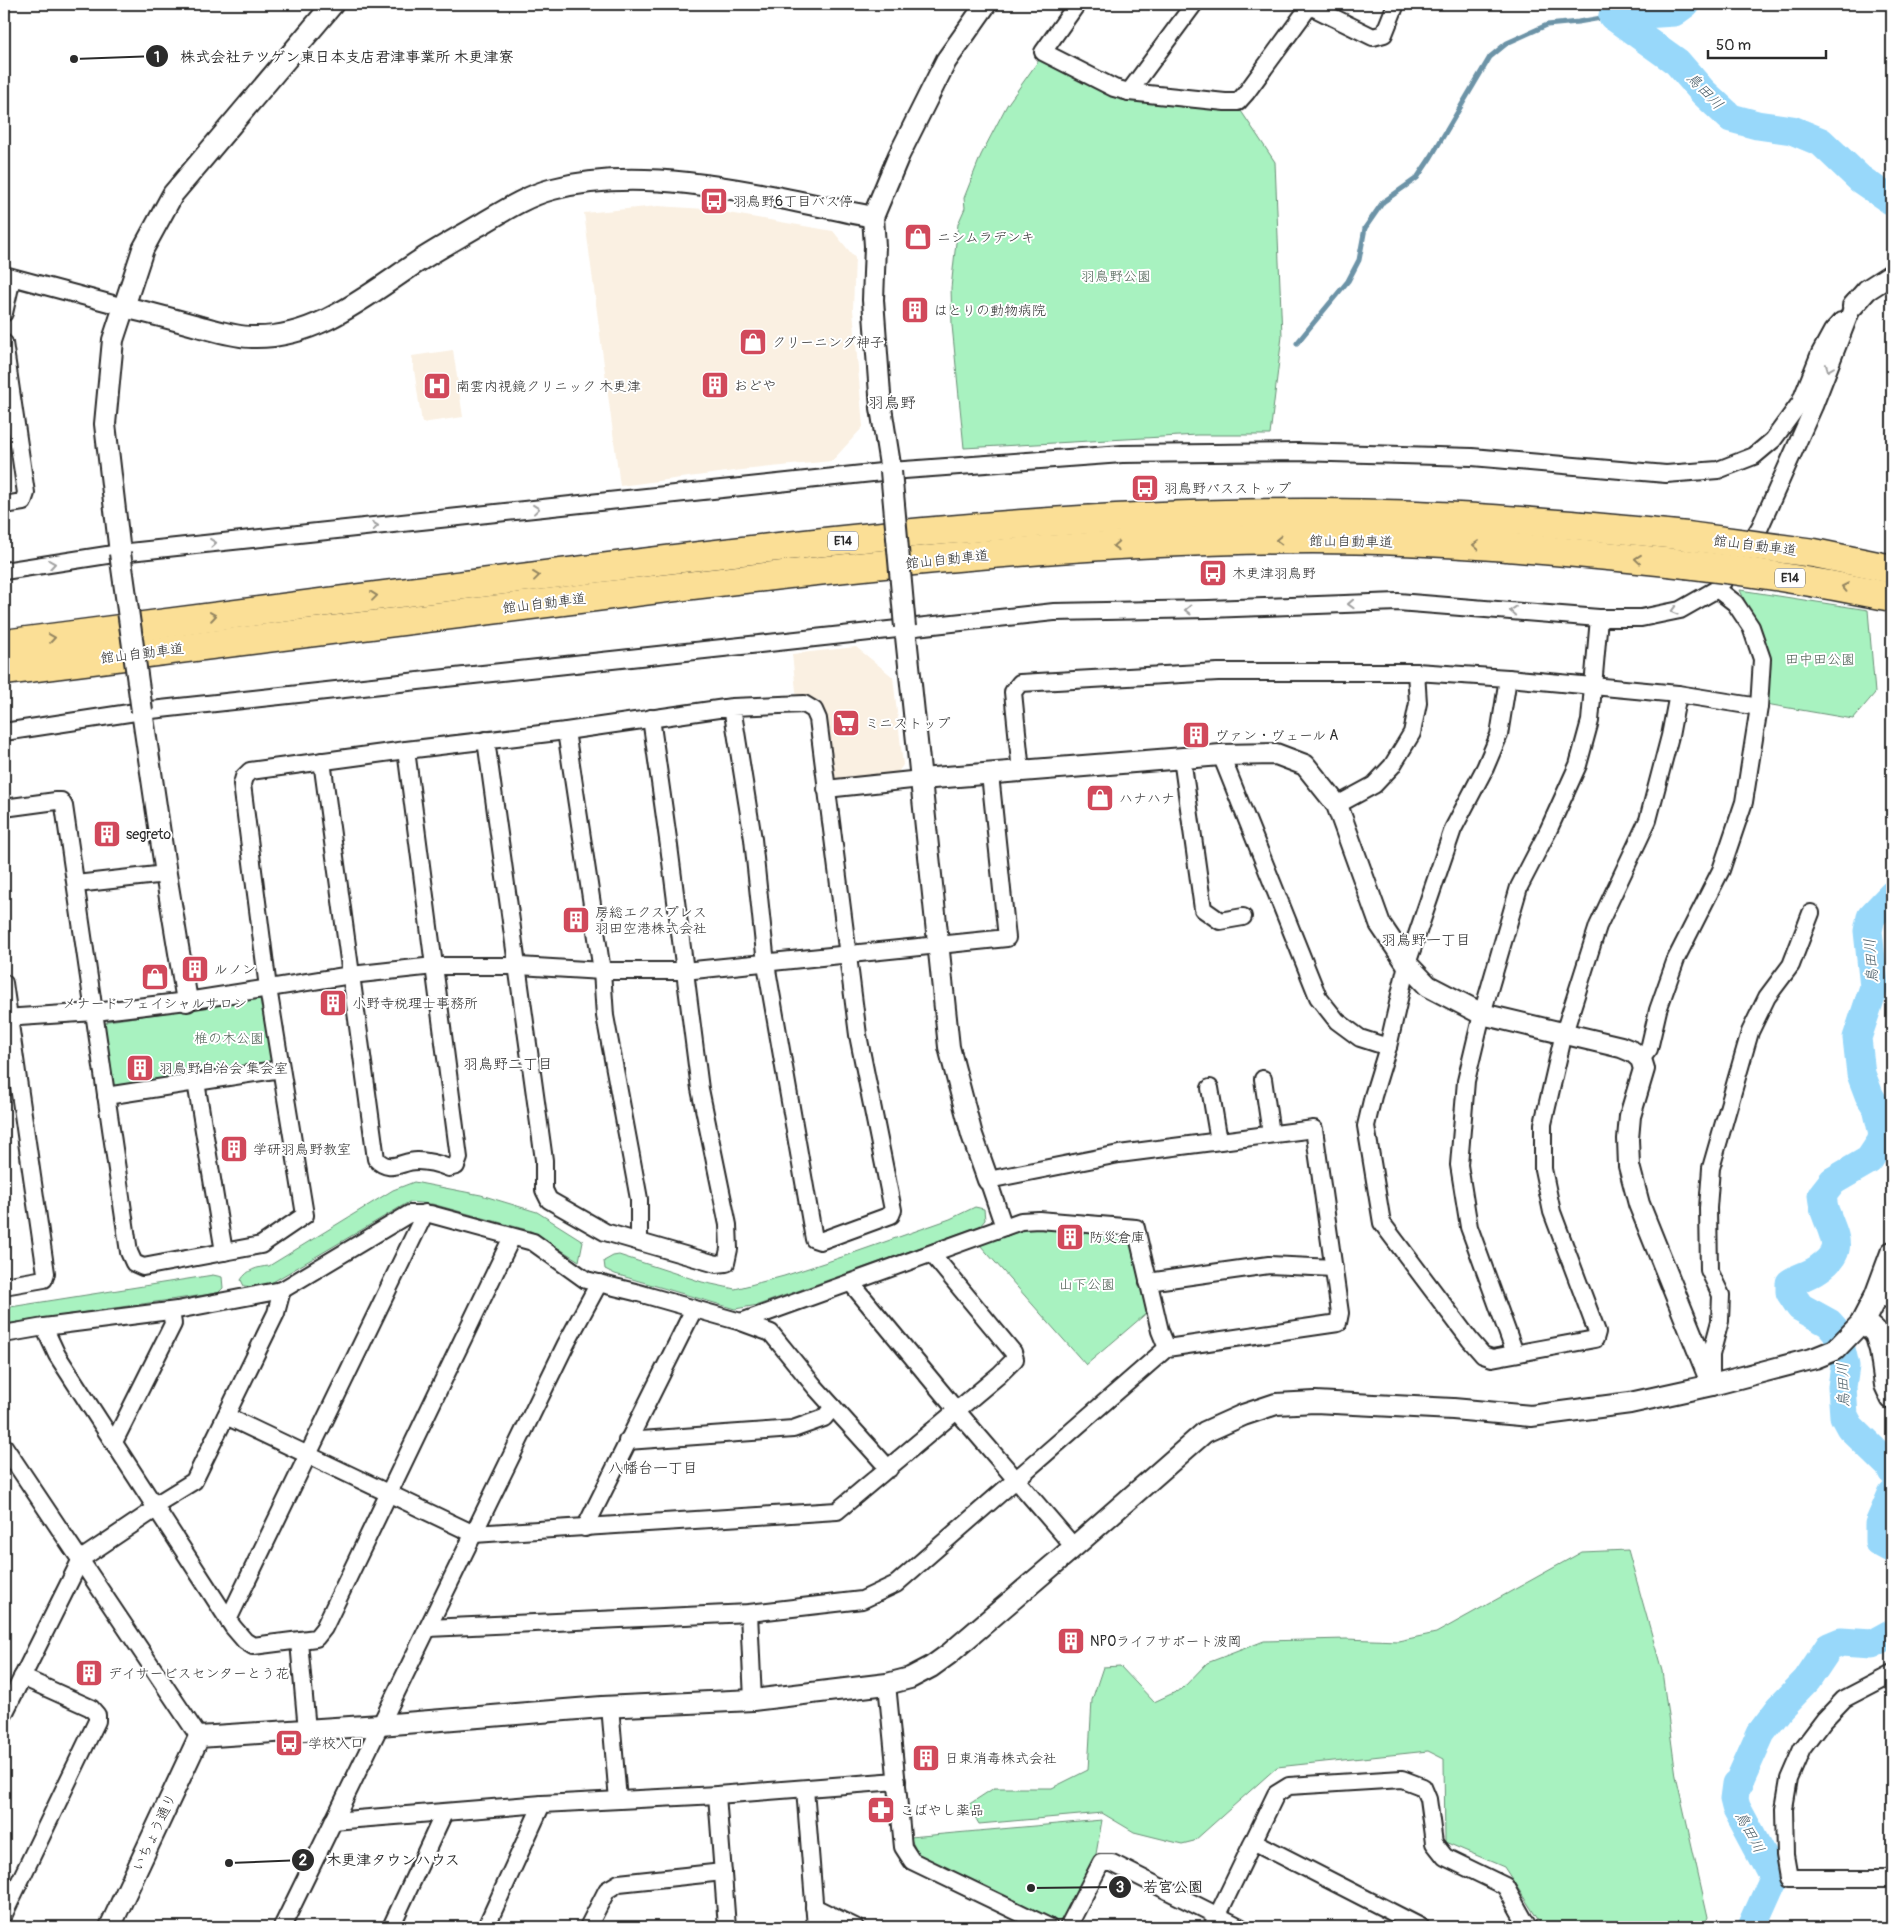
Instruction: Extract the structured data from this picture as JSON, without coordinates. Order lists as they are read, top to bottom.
{
  "streets": {
    "highway": ["E14", "館山自動車道"],
    "street": ["いちょう通り"]
  },
  "districts": [
    "羽鳥野",
    "羽鳥野一丁目",
    "羽鳥野二丁目",
    "八幡台一丁目"
  ],
  "water": ["鳥田川"],
  "parks": [
    "羽鳥野公園",
    "田中田公園",
    "椎の木公園",
    "山下公園"
  ],
  "places": {
    "other": ["株式会社テツゲン東日本支店君津事業所 木更津寮", "木更津タウンハウス", "若宮公園"],
    "bus stop": [
      "羽鳥野6丁目バス停",
      "羽鳥野バスストップ",
      "木更津羽鳥野",
      "学校入口"
    ],
    "shop": [
      "ニシムラデンキ",
      "クリーニング神子",
      "ハナハナ",
      "メナード フェイシャルサロン"
    ],
    "building": [
      "はとりの動物病院",
      "おどや",
      "ヴァン・ヴェール A",
      "segreto",
      "房総エクスプレス 羽田空港株式会社",
      "ルノン",
      "小野寺税理士事務所",
      "羽鳥野自治会 集会室",
      "学研羽鳥野教室",
      "防災倉庫",
      "NPOライフサポート波岡",
      "デイサービスセンターとう花",
      "日東消毒株式会社"
    ],
    "hospital": ["南雲内視鏡クリニック 木更津"],
    "supermarket": ["ミニストップ"],
    "pharmacy": ["こばやし薬品"]
  },
  "scale_bar": "50 m"
}
